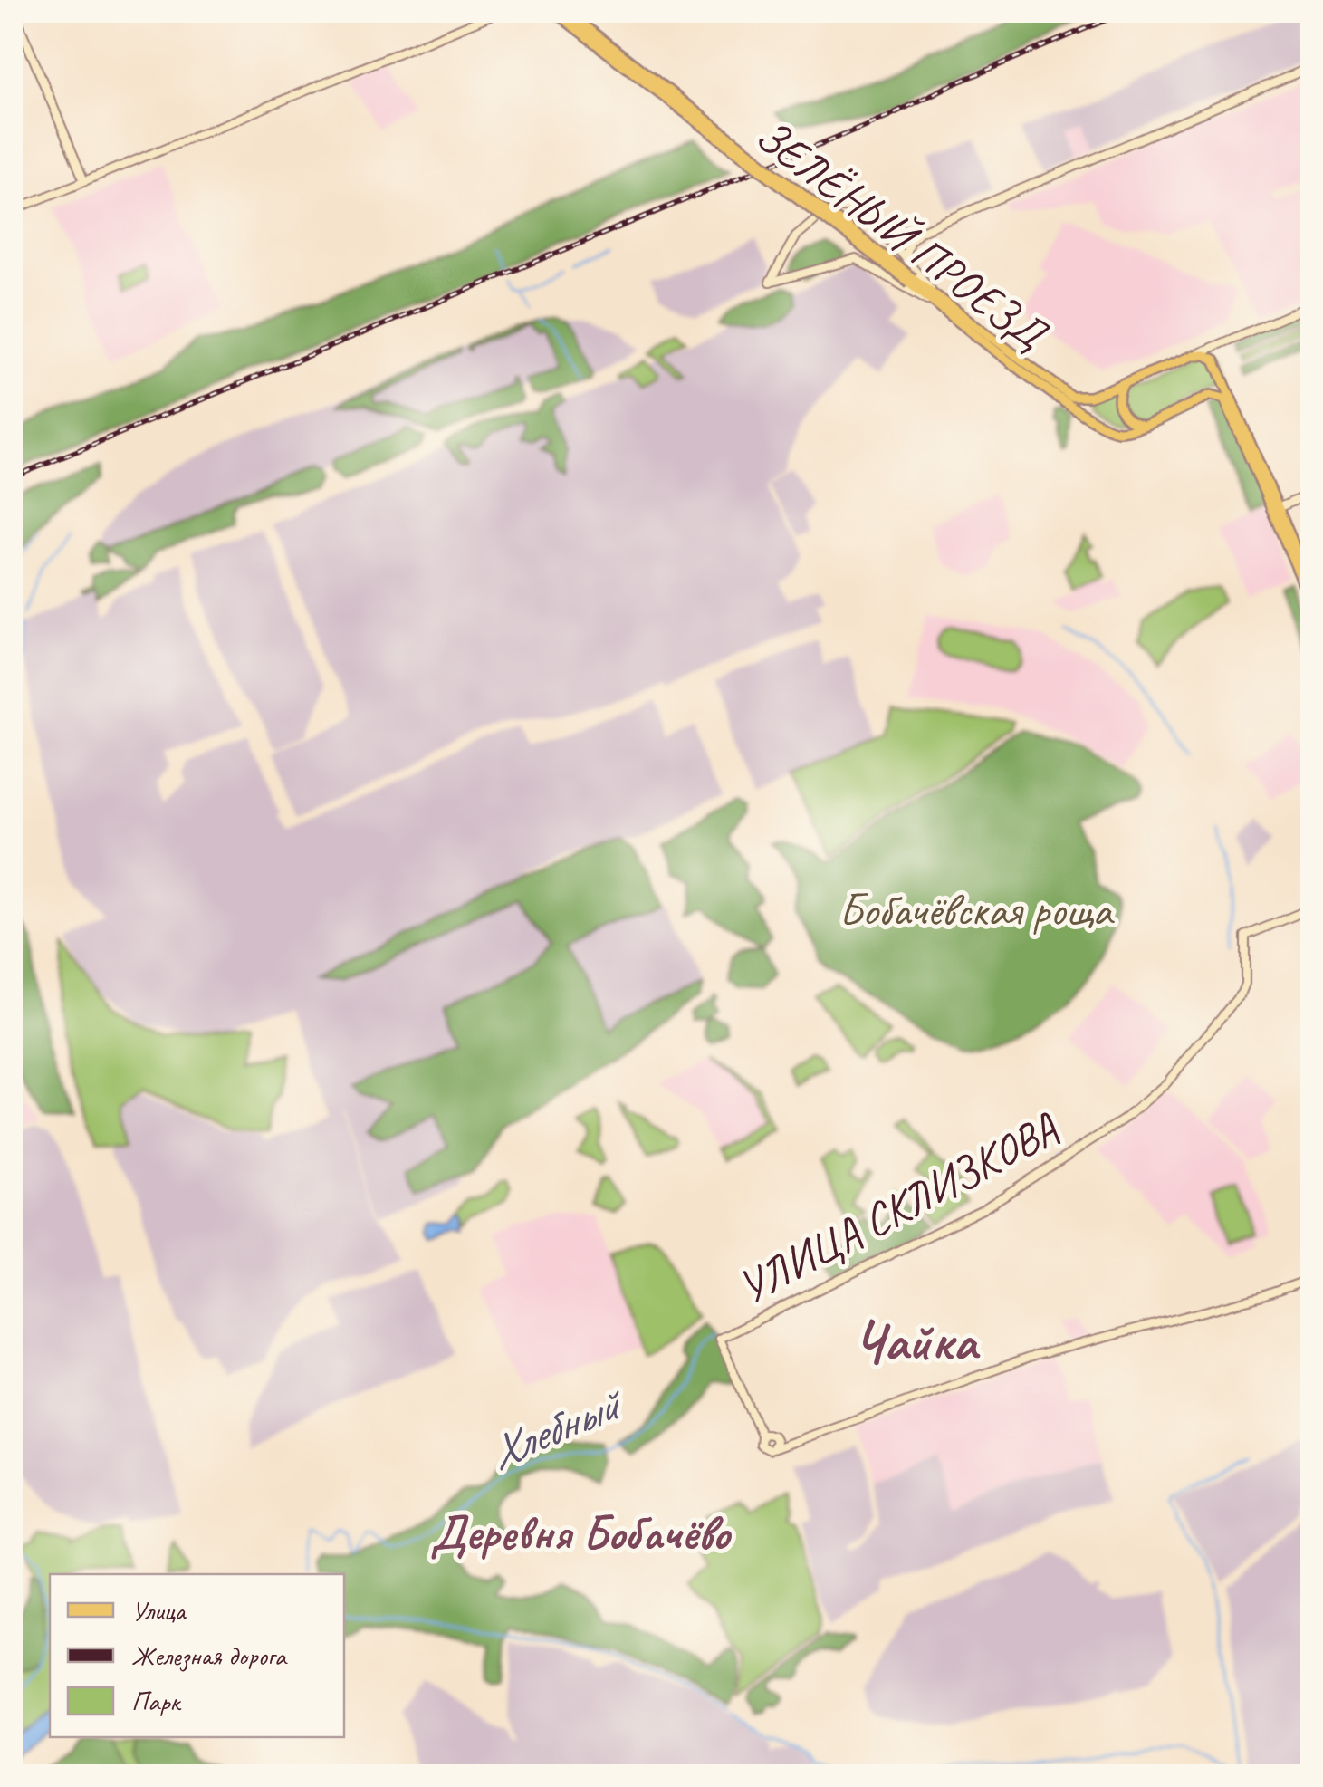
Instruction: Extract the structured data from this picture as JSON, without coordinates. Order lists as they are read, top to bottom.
{
  "streets": {
    "main road": ["ЗЕЛЁНЫЙ ПРОЕЗД"],
    "street": ["УЛИЦА СКЛИЗКОВА"]
  },
  "districts": ["Чайка", "Деревня Бобачёво"],
  "water": ["Хлебный"],
  "parks": ["Бобачёвская роща"],
  "legend": ["Улица", "Железная дорога", "Парк"]
}
